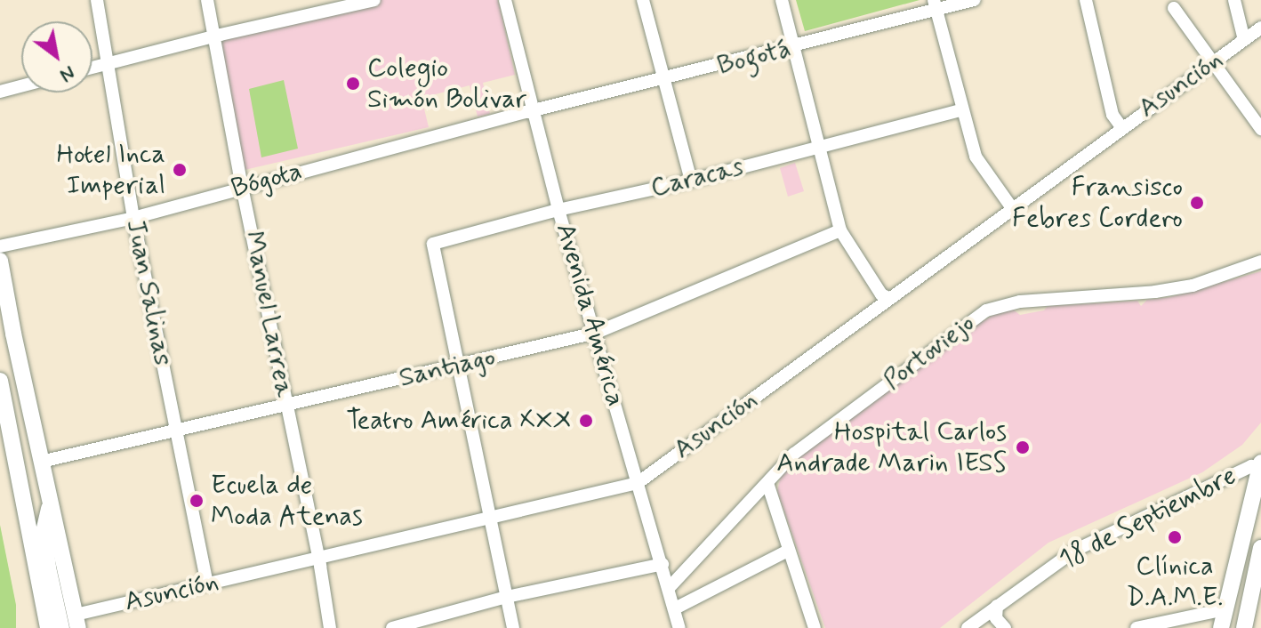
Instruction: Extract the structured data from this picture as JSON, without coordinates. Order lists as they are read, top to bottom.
{
  "streets": {
    "street": [
      "Bogotá",
      "Asunción",
      "Caracas",
      "Bógota",
      "Juan Salinas",
      "Manuel Larrea",
      "Avenida América",
      "Portoviejo",
      "Santiago",
      "18 de Septiembre"
    ]
  },
  "crossings": [
    ["Bogotá", "Bógota"],
    ["Bogotá", "Avenida América"],
    ["Asunción", "Juan Salinas"],
    ["Asunción", "Manuel Larrea"],
    ["Asunción", "Avenida América"],
    ["Caracas", "Avenida América"],
    ["Caracas", "Santiago"],
    ["Bógota", "Juan Salinas"],
    ["Bógota", "Manuel Larrea"],
    ["Bógota", "Avenida América"],
    ["Juan Salinas", "Santiago"],
    ["Manuel Larrea", "Santiago"],
    ["Avenida América", "Portoviejo"],
    ["Avenida América", "Santiago"]
  ],
  "places": [
    "Colegio Simón Bolivar",
    "Hotel Inca Imperial",
    "Fransisco Febres Cordero",
    "Teatro América XXX",
    "Hospital Carlos Andrade Marin IESS",
    "Ecuela de Moda Atenas",
    "Clínica D.A.M.E."
  ],
  "north": "bottom right"
}
